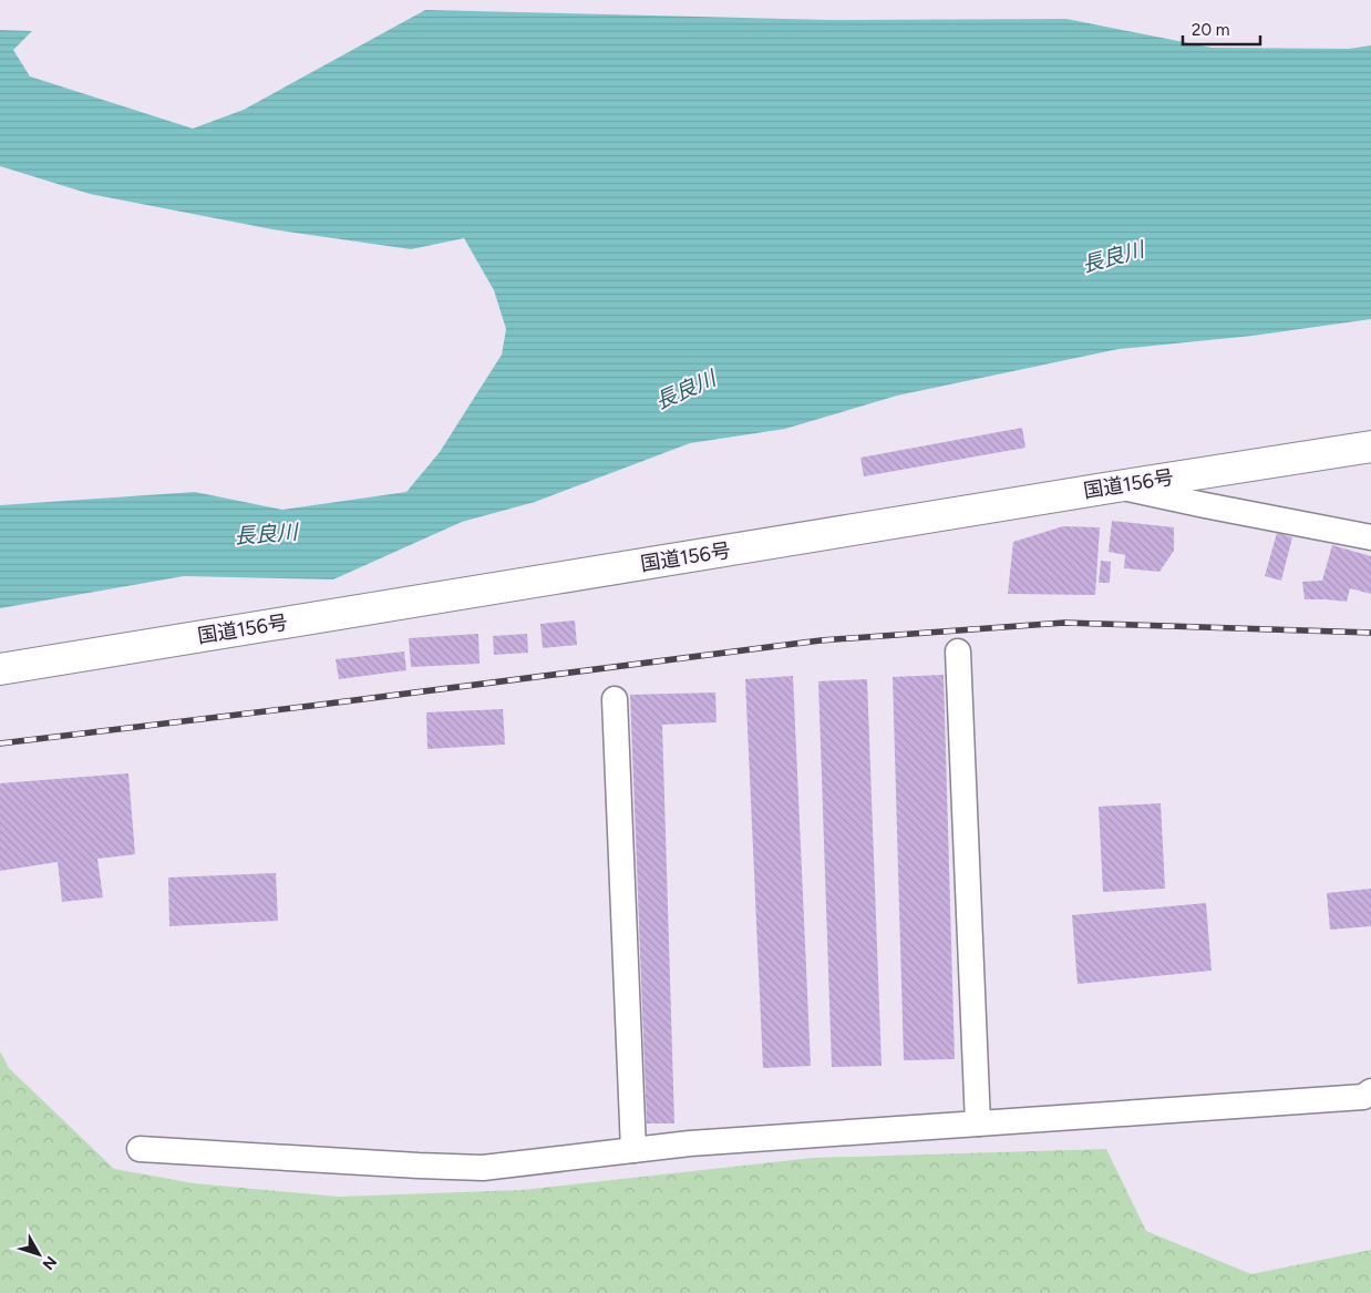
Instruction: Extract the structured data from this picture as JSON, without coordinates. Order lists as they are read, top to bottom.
{
  "streets": {
    "highway": ["国道156号"]
  },
  "water": ["長良川"],
  "scale_bar": "20 m",
  "north": "bottom right"
}
